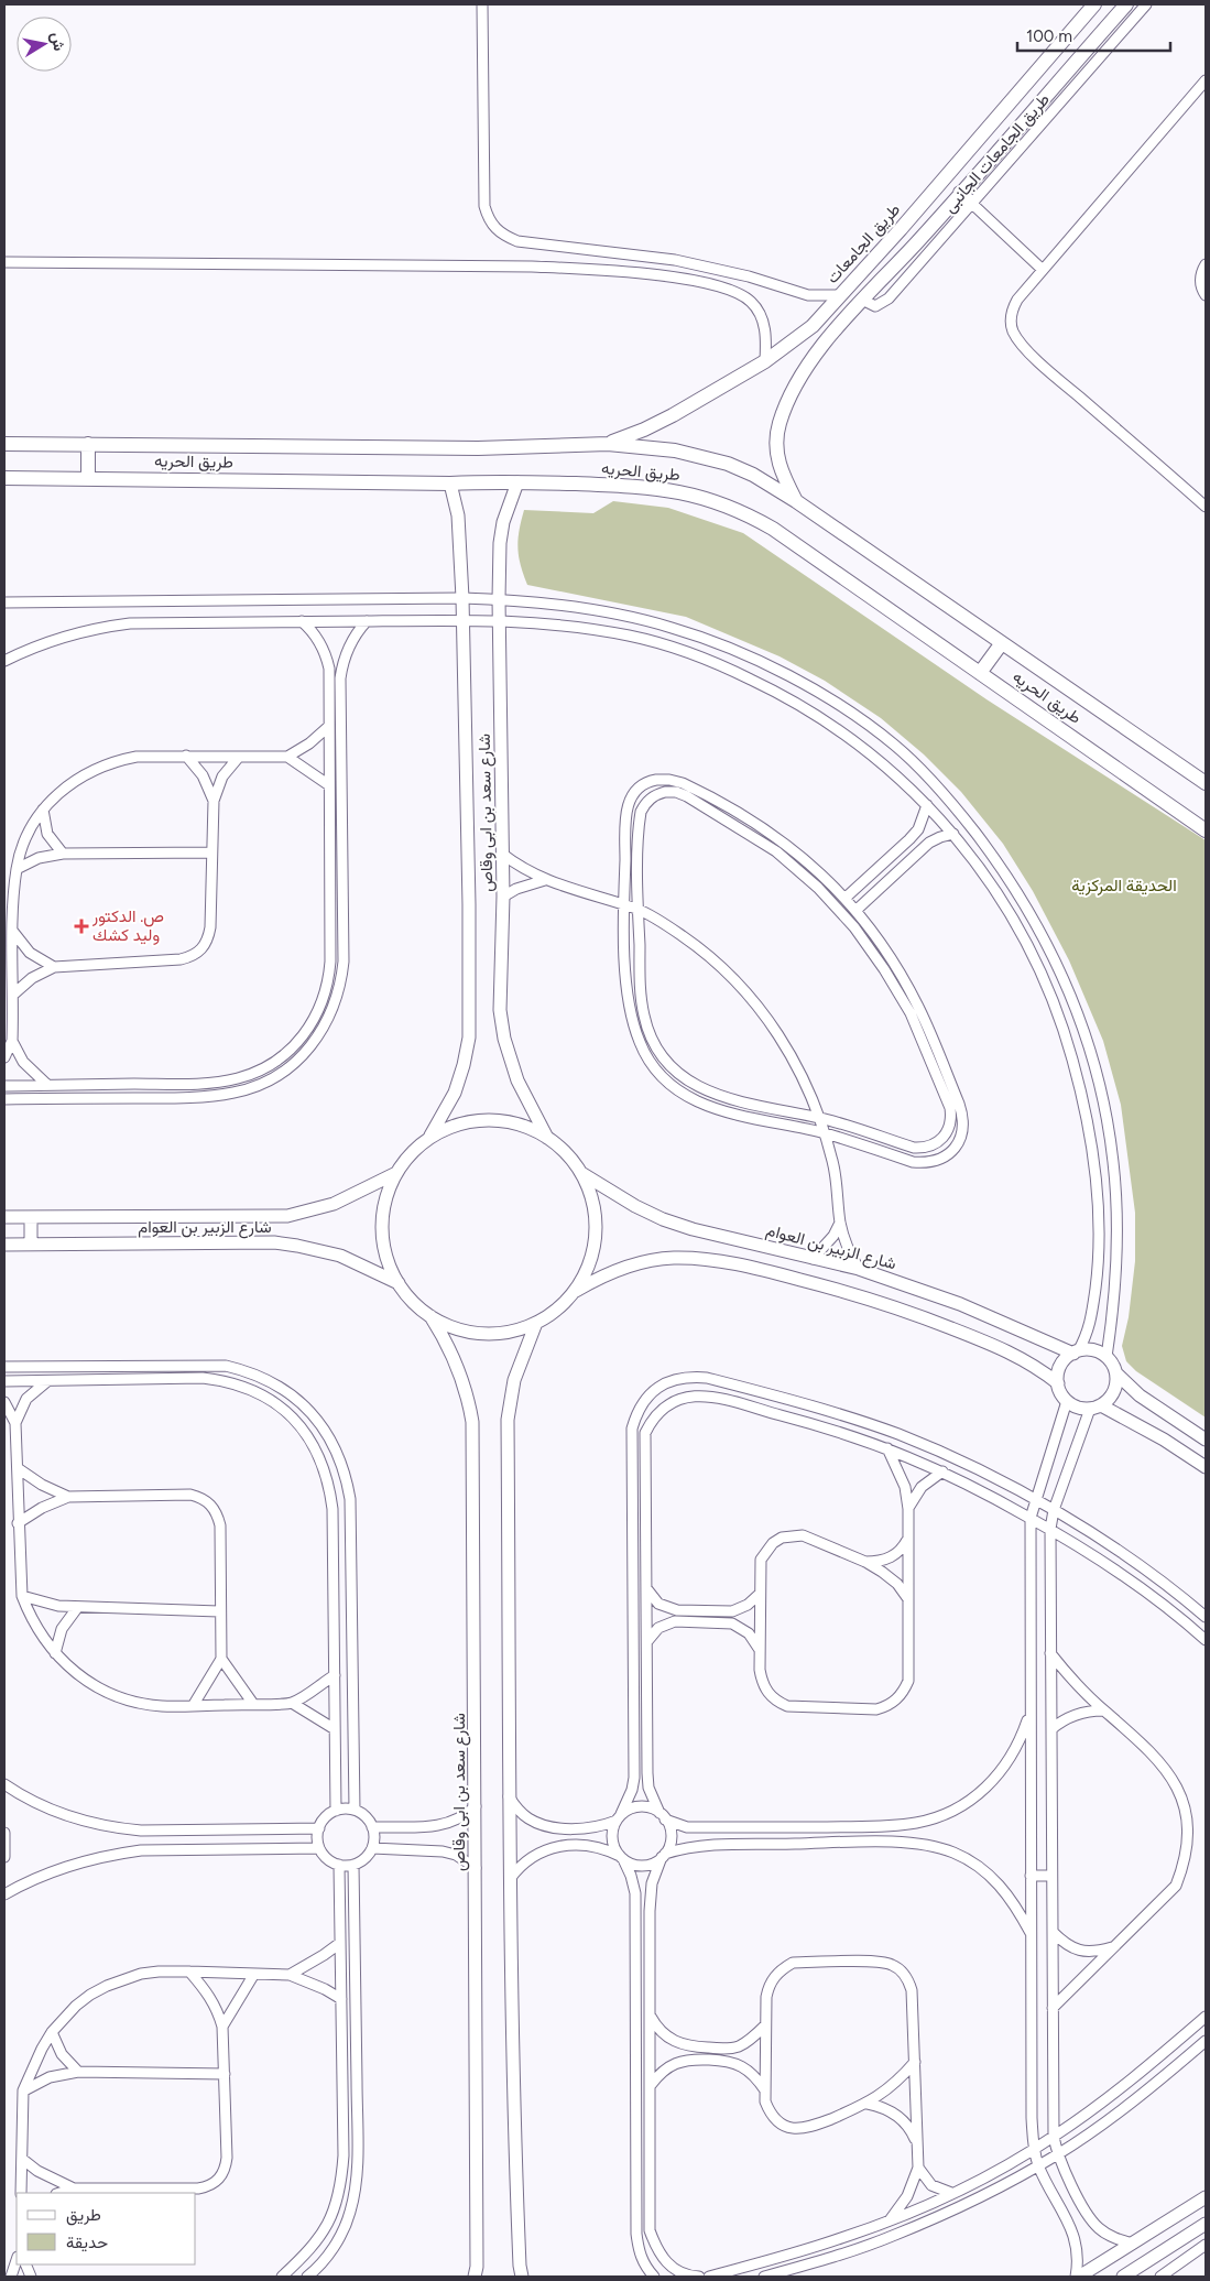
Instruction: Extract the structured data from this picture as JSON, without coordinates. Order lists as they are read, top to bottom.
{
  "streets": {
    "main road": ["طريق الجامعات", "طريق الحريه"],
    "street": ["طريق الجامعات الجانبى", "شارع سعد بن ابى وقاص", "شارع الزبير بن العوام"]
  },
  "crossings": [
    ["طريق الجامعات", "طريق الحريه"],
    ["طريق الحريه", "شارع سعد بن ابى وقاص"]
  ],
  "parks": ["الحديقة المركزية"],
  "places": {
    "health": ["ص. الدكتور وليد كشك"]
  },
  "legend": ["طريق", "حديقة"],
  "scale_bar": "100 m",
  "north": "right"
}
